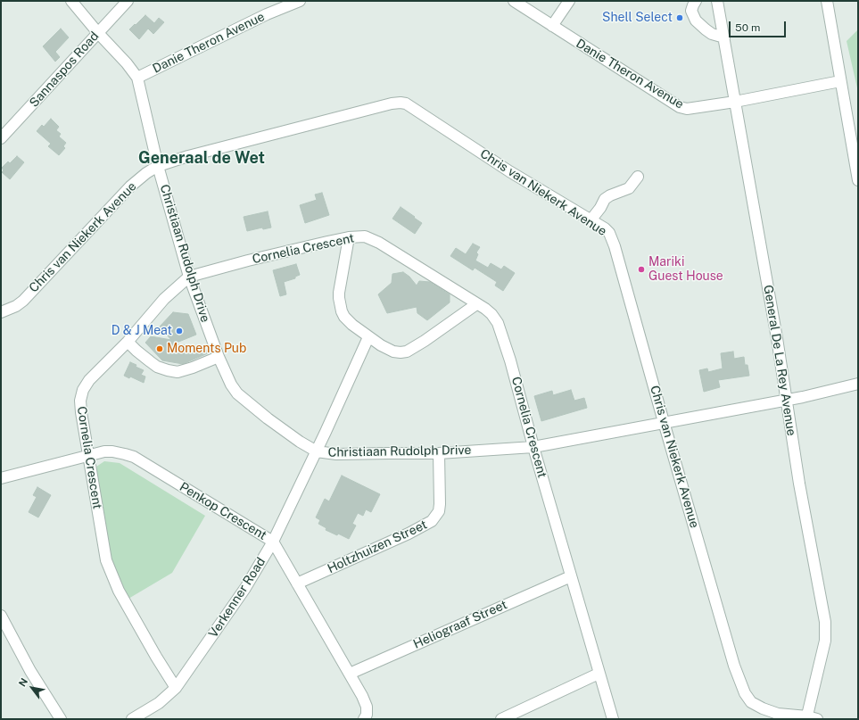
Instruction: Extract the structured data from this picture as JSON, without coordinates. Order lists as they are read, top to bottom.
{
  "streets": {
    "street": [
      "Danie Theron Avenue",
      "Sannaspos Road",
      "Chris van Niekerk Avenue",
      "Cornelia Crescent",
      "Christiaan Rudolph Drive",
      "General De La Rey Avenue",
      "Penkop Crescent",
      "Holtzhuizen Street",
      "Verkenner Road",
      "Heliograaf Street"
    ]
  },
  "crossings": [
    ["Danie Theron Avenue", "Christiaan Rudolph Drive"],
    ["Danie Theron Avenue", "General De La Rey Avenue"],
    ["Sannaspos Road", "Christiaan Rudolph Drive"],
    ["Chris van Niekerk Avenue", "Christiaan Rudolph Drive"],
    ["Chris van Niekerk Avenue", "General De La Rey Avenue"],
    ["Cornelia Crescent", "Christiaan Rudolph Drive"],
    ["Cornelia Crescent", "Penkop Crescent"],
    ["Cornelia Crescent", "Verkenner Road"],
    ["Cornelia Crescent", "Heliograaf Street"],
    ["Christiaan Rudolph Drive", "General De La Rey Avenue"],
    ["Christiaan Rudolph Drive", "Holtzhuizen Street"],
    ["Christiaan Rudolph Drive", "Verkenner Road"],
    ["Penkop Crescent", "Holtzhuizen Street"],
    ["Penkop Crescent", "Verkenner Road"],
    ["Penkop Crescent", "Heliograaf Street"]
  ],
  "districts": ["Generaal de Wet"],
  "places": [
    "Shell Select",
    "Mariki Guest House",
    "D & J Meat",
    "Moments Pub"
  ],
  "scale_bar": "50 m",
  "north": "top left"
}
